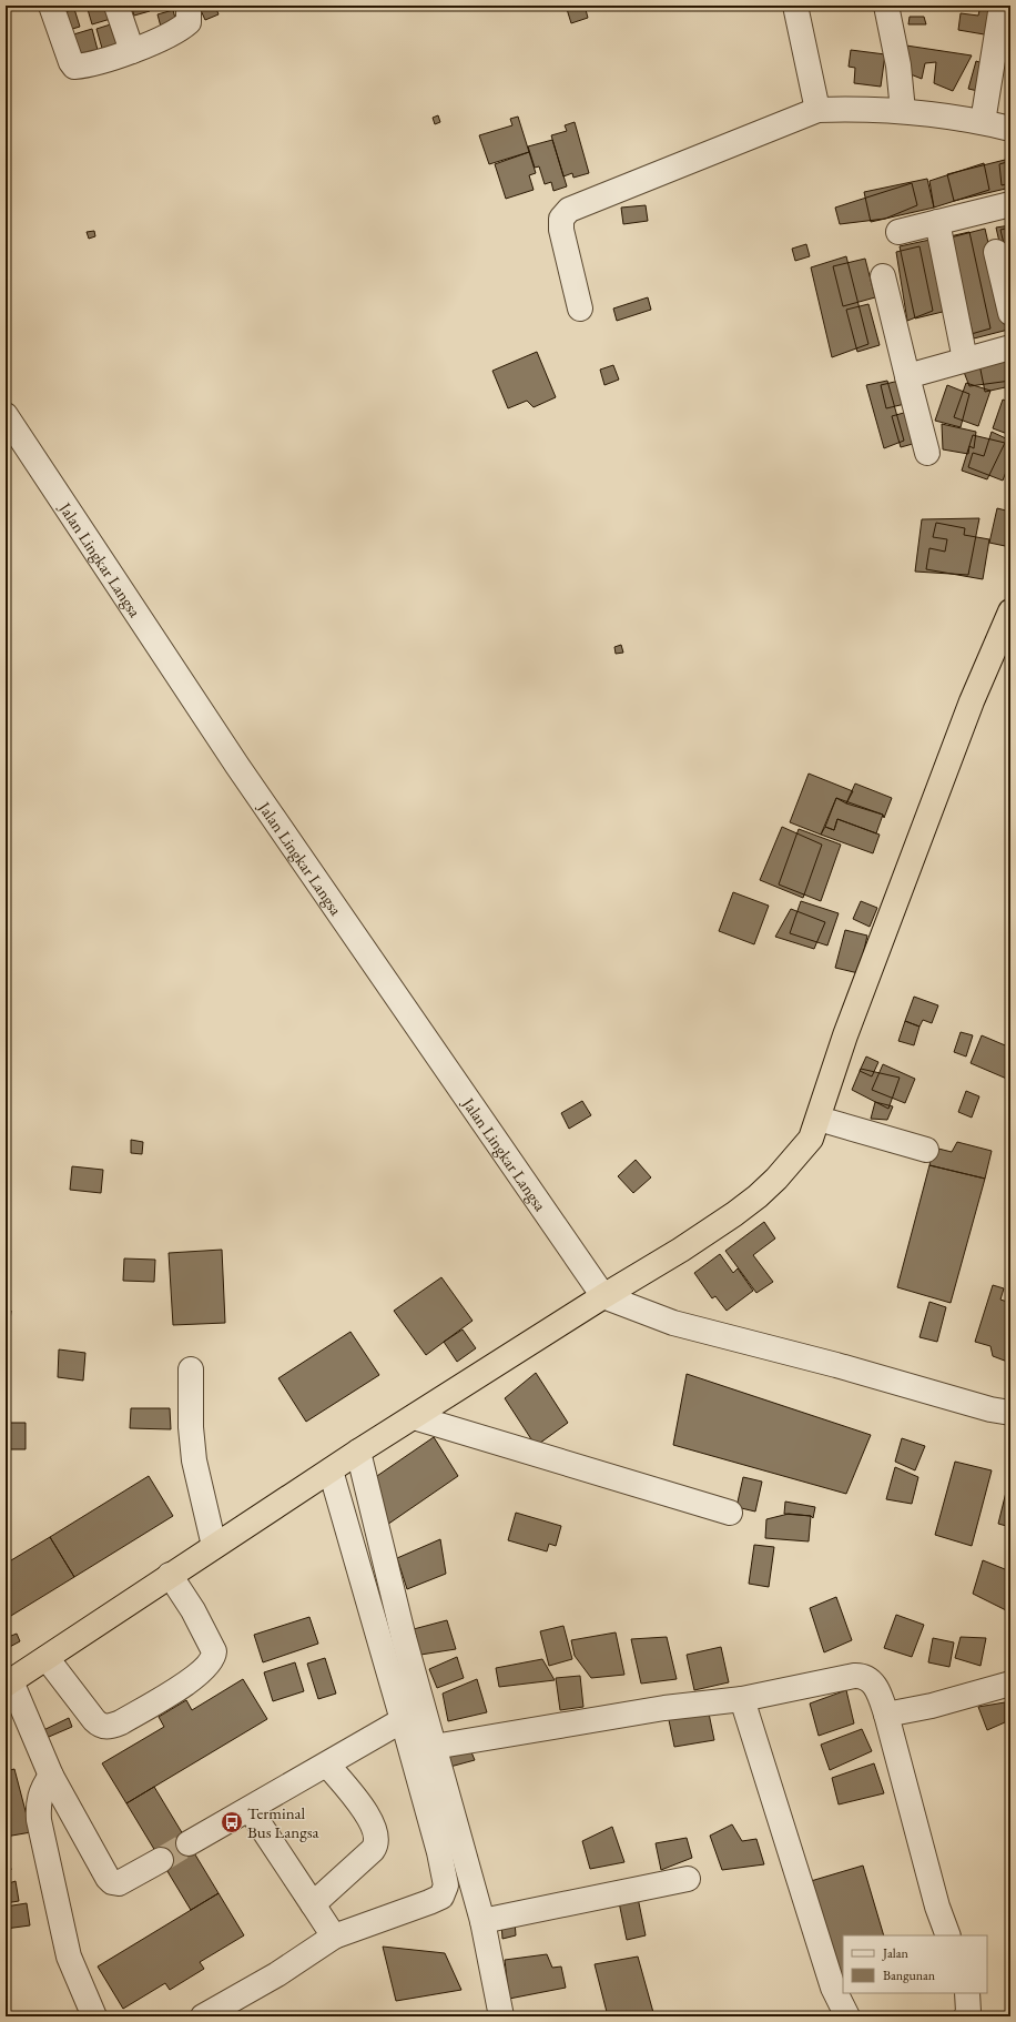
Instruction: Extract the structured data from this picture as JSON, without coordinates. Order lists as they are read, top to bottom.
{
  "streets": {
    "street": ["Jalan Lingkar Langsa"]
  },
  "places": {
    "bus stop": ["Terminal Bus Langsa"]
  },
  "legend": ["Jalan", "Bangunan"]
}
